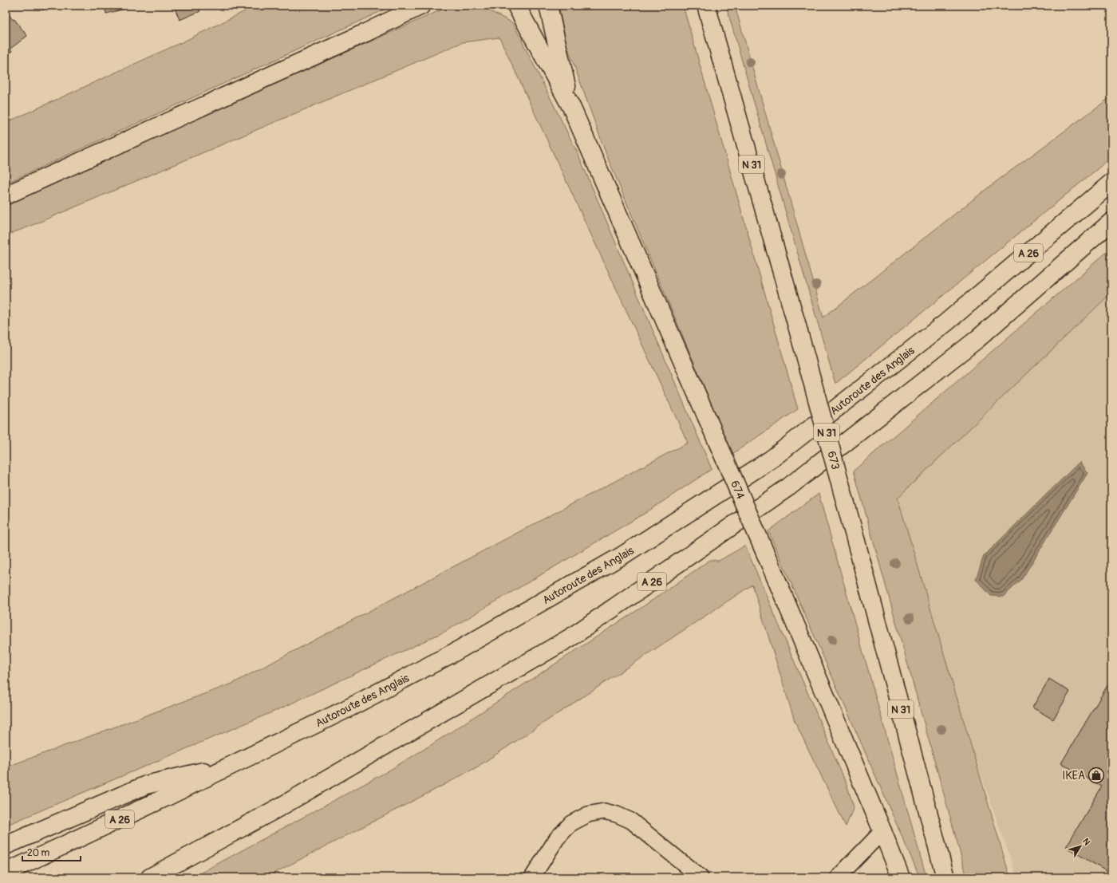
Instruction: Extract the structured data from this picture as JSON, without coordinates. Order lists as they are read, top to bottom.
{
  "streets": {
    "main road": [
      "N 31",
      "A 26",
      "Autoroute des Anglais",
      "673",
      "674"
    ]
  },
  "places": {
    "shop": ["IKEA"]
  },
  "scale_bar": "20 m",
  "north": "top right"
}
